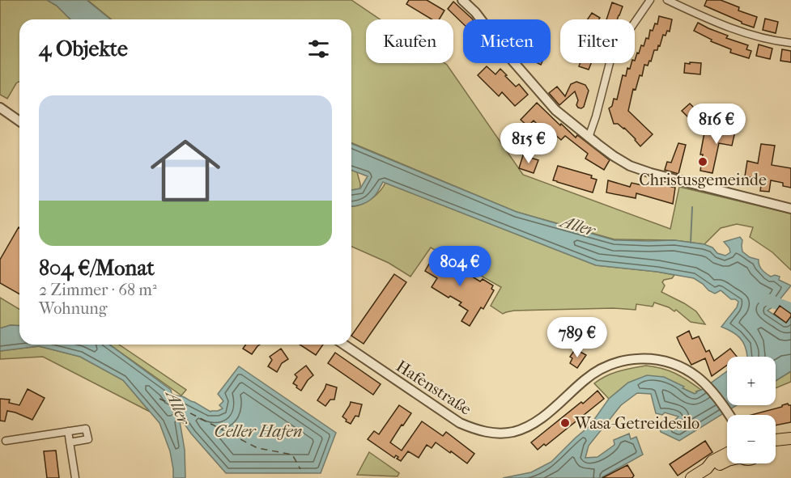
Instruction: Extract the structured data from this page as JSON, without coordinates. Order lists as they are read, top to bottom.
{
  "streets": {
    "street": ["Hafenstraße"]
  },
  "water": ["Aller", "Celler Hafen"],
  "places": ["Christusgemeinde", "Wasa-Getreidesilo"],
  "page": {
    "chip": ["Kaufen", "Mieten", "Filter"],
    "heading": "4 Objekte",
    "list": [
      {
        "name": "804 €/Monat",
        "note": "2 Zimmer · 68 m² · Wohnung"
      }
    ],
    "price": [
      "816 €",
      "815 €",
      "804 €",
      "789 €"
    ],
    "map_buttons": ["+", "−"]
  }
}
